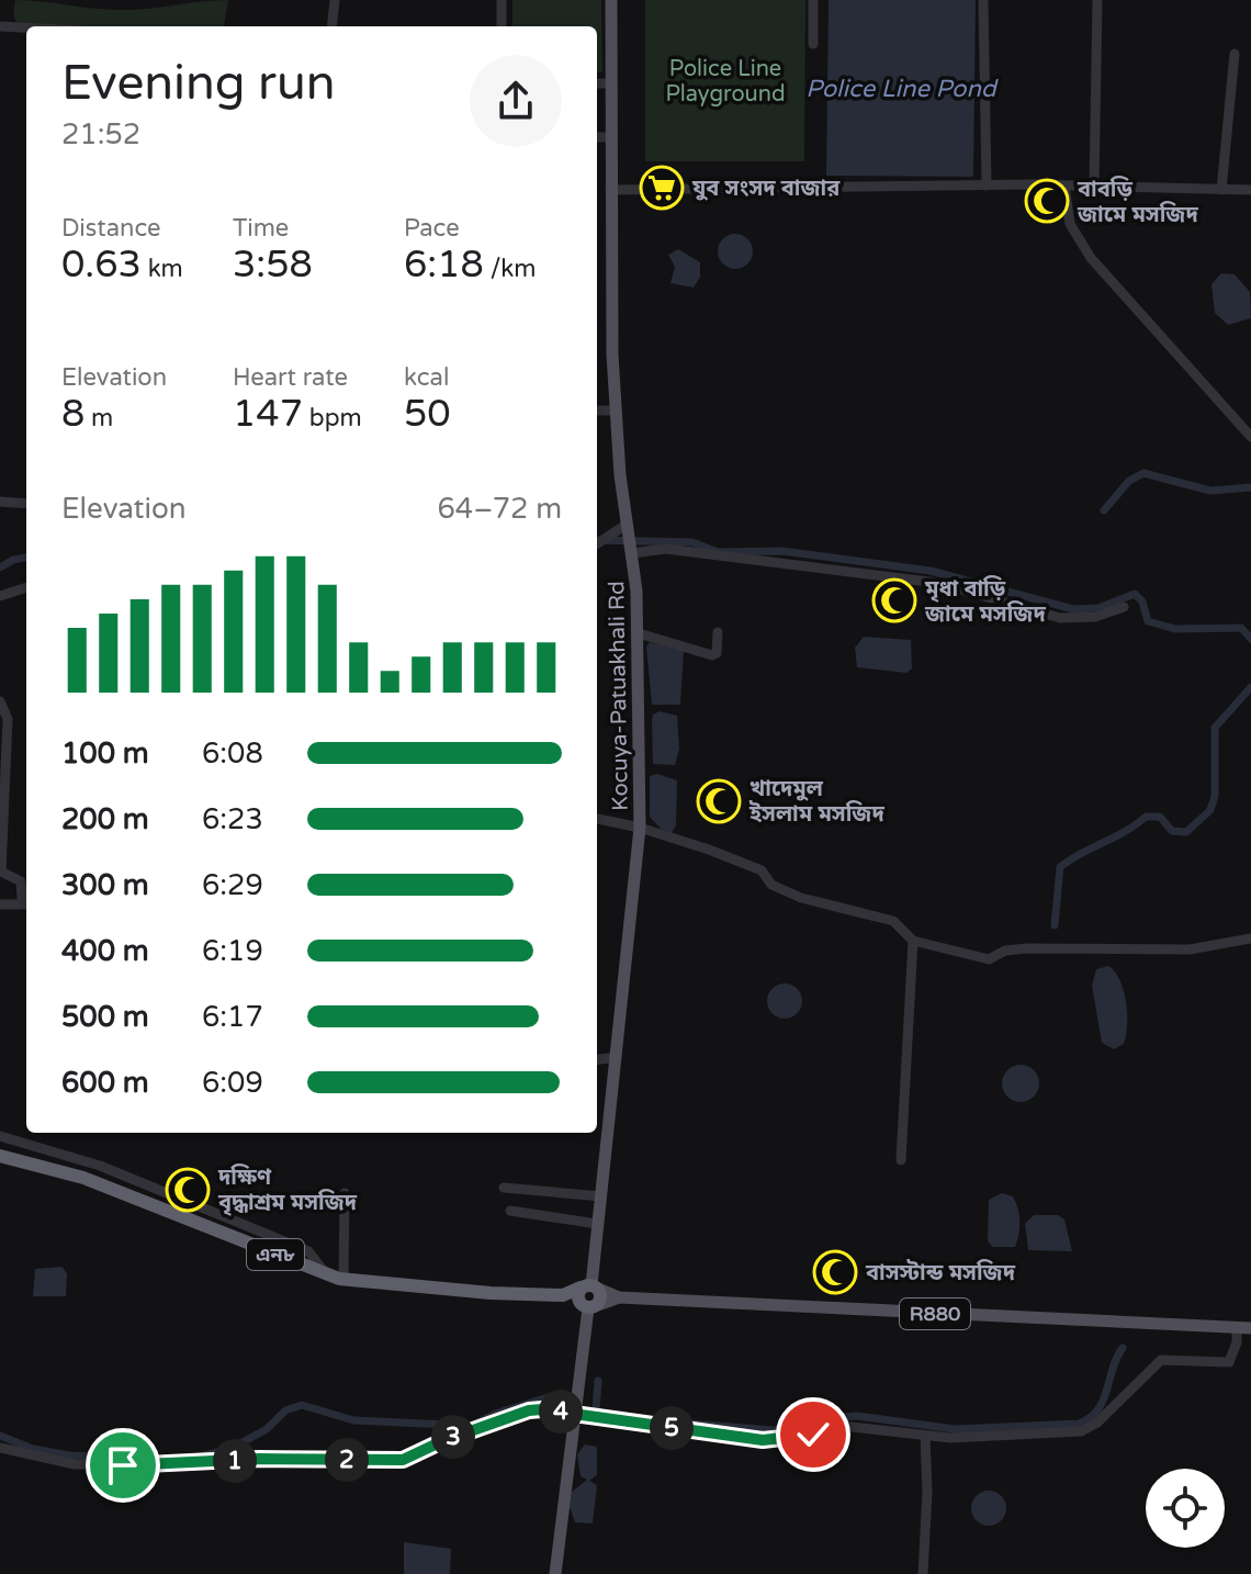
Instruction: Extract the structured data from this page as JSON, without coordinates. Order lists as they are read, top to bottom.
{
  "streets": {
    "highway": ["এন৮"],
    "main road": ["Kocuya-Patuakhali Rd", "R880"]
  },
  "crossings": [
    ["Kocuya-Patuakhali Rd", "এন৮"]
  ],
  "water": ["Police Line Pond"],
  "parks": ["Police Line Playground"],
  "places": {
    "supermarket": ["যুব সংসদ বাজার"],
    "mosque": [
      "বাবড়ি জামে মসজিদ",
      "মৃধা বাড়ি জামে মসজিদ",
      "খাদেমুল ইসলাম মসজিদ",
      "দক্ষিণ বৃদ্ধাশ্রম মসজিদ",
      "বাসস্টান্ড মসজিদ"
    ]
  },
  "page": {
    "heading": ["Evening run", "21:52"],
    "stats": [
      ["Distance", "0.63 km"],
      ["Time", "3:58"],
      ["Pace", "6:18 /km"],
      ["Elevation", "8 m"],
      ["Heart rate", "147 bpm"],
      ["kcal", "50"]
    ],
    "chart": ["Elevation", "64–72 m"],
    "list": [
      {
        "name": "100 m",
        "note": "6:08"
      },
      {
        "name": "200 m",
        "note": "6:23"
      },
      {
        "name": "300 m",
        "note": "6:29"
      },
      {
        "name": "400 m",
        "note": "6:19"
      },
      {
        "name": "500 m",
        "note": "6:17"
      },
      {
        "name": "600 m",
        "note": "6:09"
      }
    ],
    "pins": [
      "4",
      "5",
      "3",
      "2",
      "1"
    ]
  }
}
